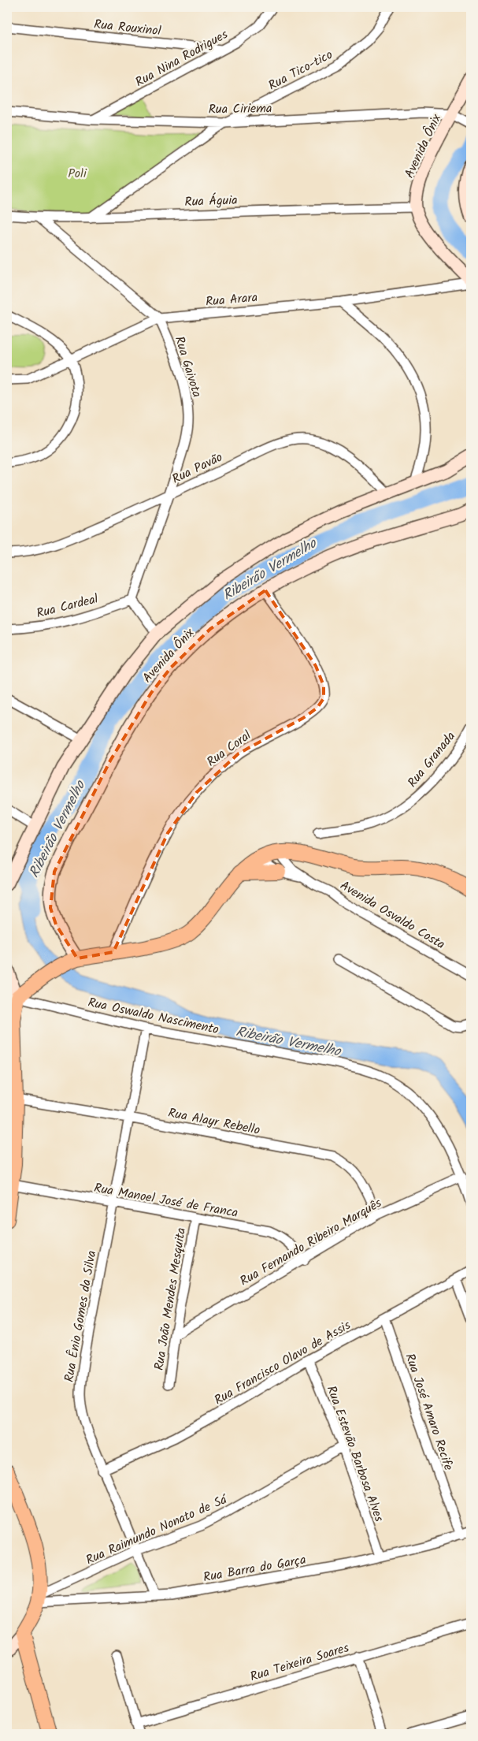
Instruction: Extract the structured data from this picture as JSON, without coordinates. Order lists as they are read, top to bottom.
{
  "streets": {
    "main road": ["Avenida Ônix"],
    "street": [
      "Rua Rouxinol",
      "Rua Nina Rodrigues",
      "Rua Tico-tico",
      "Rua Ciriema",
      "Rua Águia",
      "Rua Arara",
      "Rua Gaivota",
      "Rua Pavão",
      "Rua Cardeal",
      "Rua Coral",
      "Rua Granada",
      "Avenida Osvaldo Costa",
      "Rua Oswaldo Nascimento",
      "Rua Alayr Rebello",
      "Rua Manoel José de Franca",
      "Rua Fernando Ribeiro Marquês",
      "Rua João Mendes Mesquita",
      "Rua Ênio Gomes da Silva",
      "Rua Francisco Olavo de Assis",
      "Rua José Amaro Recife",
      "Rua Estevão Barbosa Alves",
      "Rua Raimundo Nonato de Sá",
      "Rua Barra do Garça",
      "Rua Teixeira Soares"
    ]
  },
  "crossings": [
    ["Rua Rouxinol", "Rua Nina Rodrigues"],
    ["Rua Nina Rodrigues", "Rua Ciriema"],
    ["Rua Tico-tico", "Rua Ciriema"],
    ["Rua Tico-tico", "Rua Águia"],
    ["Rua Ciriema", "Avenida Ônix"],
    ["Avenida Ônix", "Rua Águia"],
    ["Avenida Ônix", "Rua Pavão"],
    ["Avenida Ônix", "Rua Coral"],
    ["Rua Águia", "Rua Gaivota"],
    ["Rua Arara", "Rua Gaivota"],
    ["Rua Gaivota", "Rua Pavão"],
    ["Rua Gaivota", "Rua Cardeal"],
    ["Rua Oswaldo Nascimento", "Rua Fernando Ribeiro Marquês"],
    ["Rua Oswaldo Nascimento", "Rua Ênio Gomes da Silva"],
    ["Rua Alayr Rebello", "Rua Fernando Ribeiro Marquês"],
    ["Rua Alayr Rebello", "Rua Ênio Gomes da Silva"],
    ["Rua Manoel José de Franca", "Rua Fernando Ribeiro Marquês"],
    ["Rua Manoel José de Franca", "Rua João Mendes Mesquita"],
    ["Rua Manoel José de Franca", "Rua Ênio Gomes da Silva"],
    ["Rua Fernando Ribeiro Marquês", "Rua João Mendes Mesquita"],
    ["Rua Ênio Gomes da Silva", "Rua Francisco Olavo de Assis"],
    ["Rua Ênio Gomes da Silva", "Rua Raimundo Nonato de Sá"],
    ["Rua Ênio Gomes da Silva", "Rua Barra do Garça"],
    ["Rua Francisco Olavo de Assis", "Rua José Amaro Recife"],
    ["Rua Francisco Olavo de Assis", "Rua Estevão Barbosa Alves"],
    ["Rua José Amaro Recife", "Rua Barra do Garça"],
    ["Rua Estevão Barbosa Alves", "Rua Raimundo Nonato de Sá"],
    ["Rua Estevão Barbosa Alves", "Rua Barra do Garça"],
    ["Rua Raimundo Nonato de Sá", "Rua Barra do Garça"]
  ],
  "water": ["Ribeirão Vermelho"],
  "parks": ["Poli"]
}
